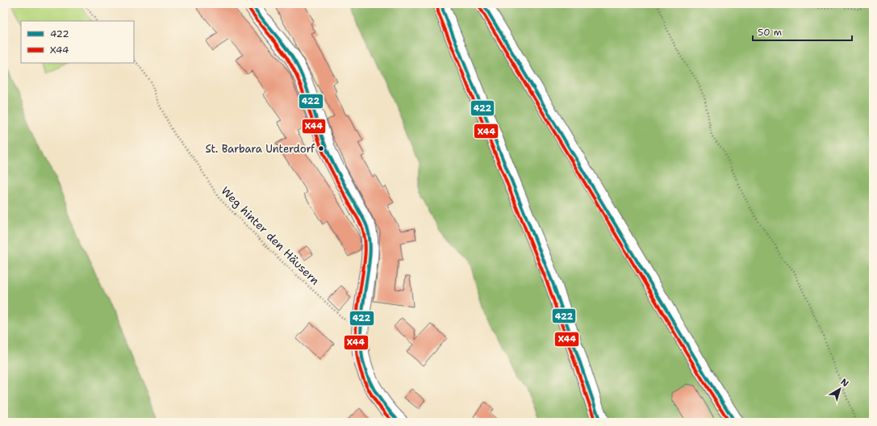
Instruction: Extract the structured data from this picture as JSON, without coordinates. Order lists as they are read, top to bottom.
{
  "streets": {
    "path": ["Weg hinter den Häusern"]
  },
  "places": ["St. Barbara Unterdorf"],
  "lines": ["transit line 422", "transit line X44"],
  "legend": ["422", "X44"],
  "scale_bar": "50 m",
  "north": "top right"
}
